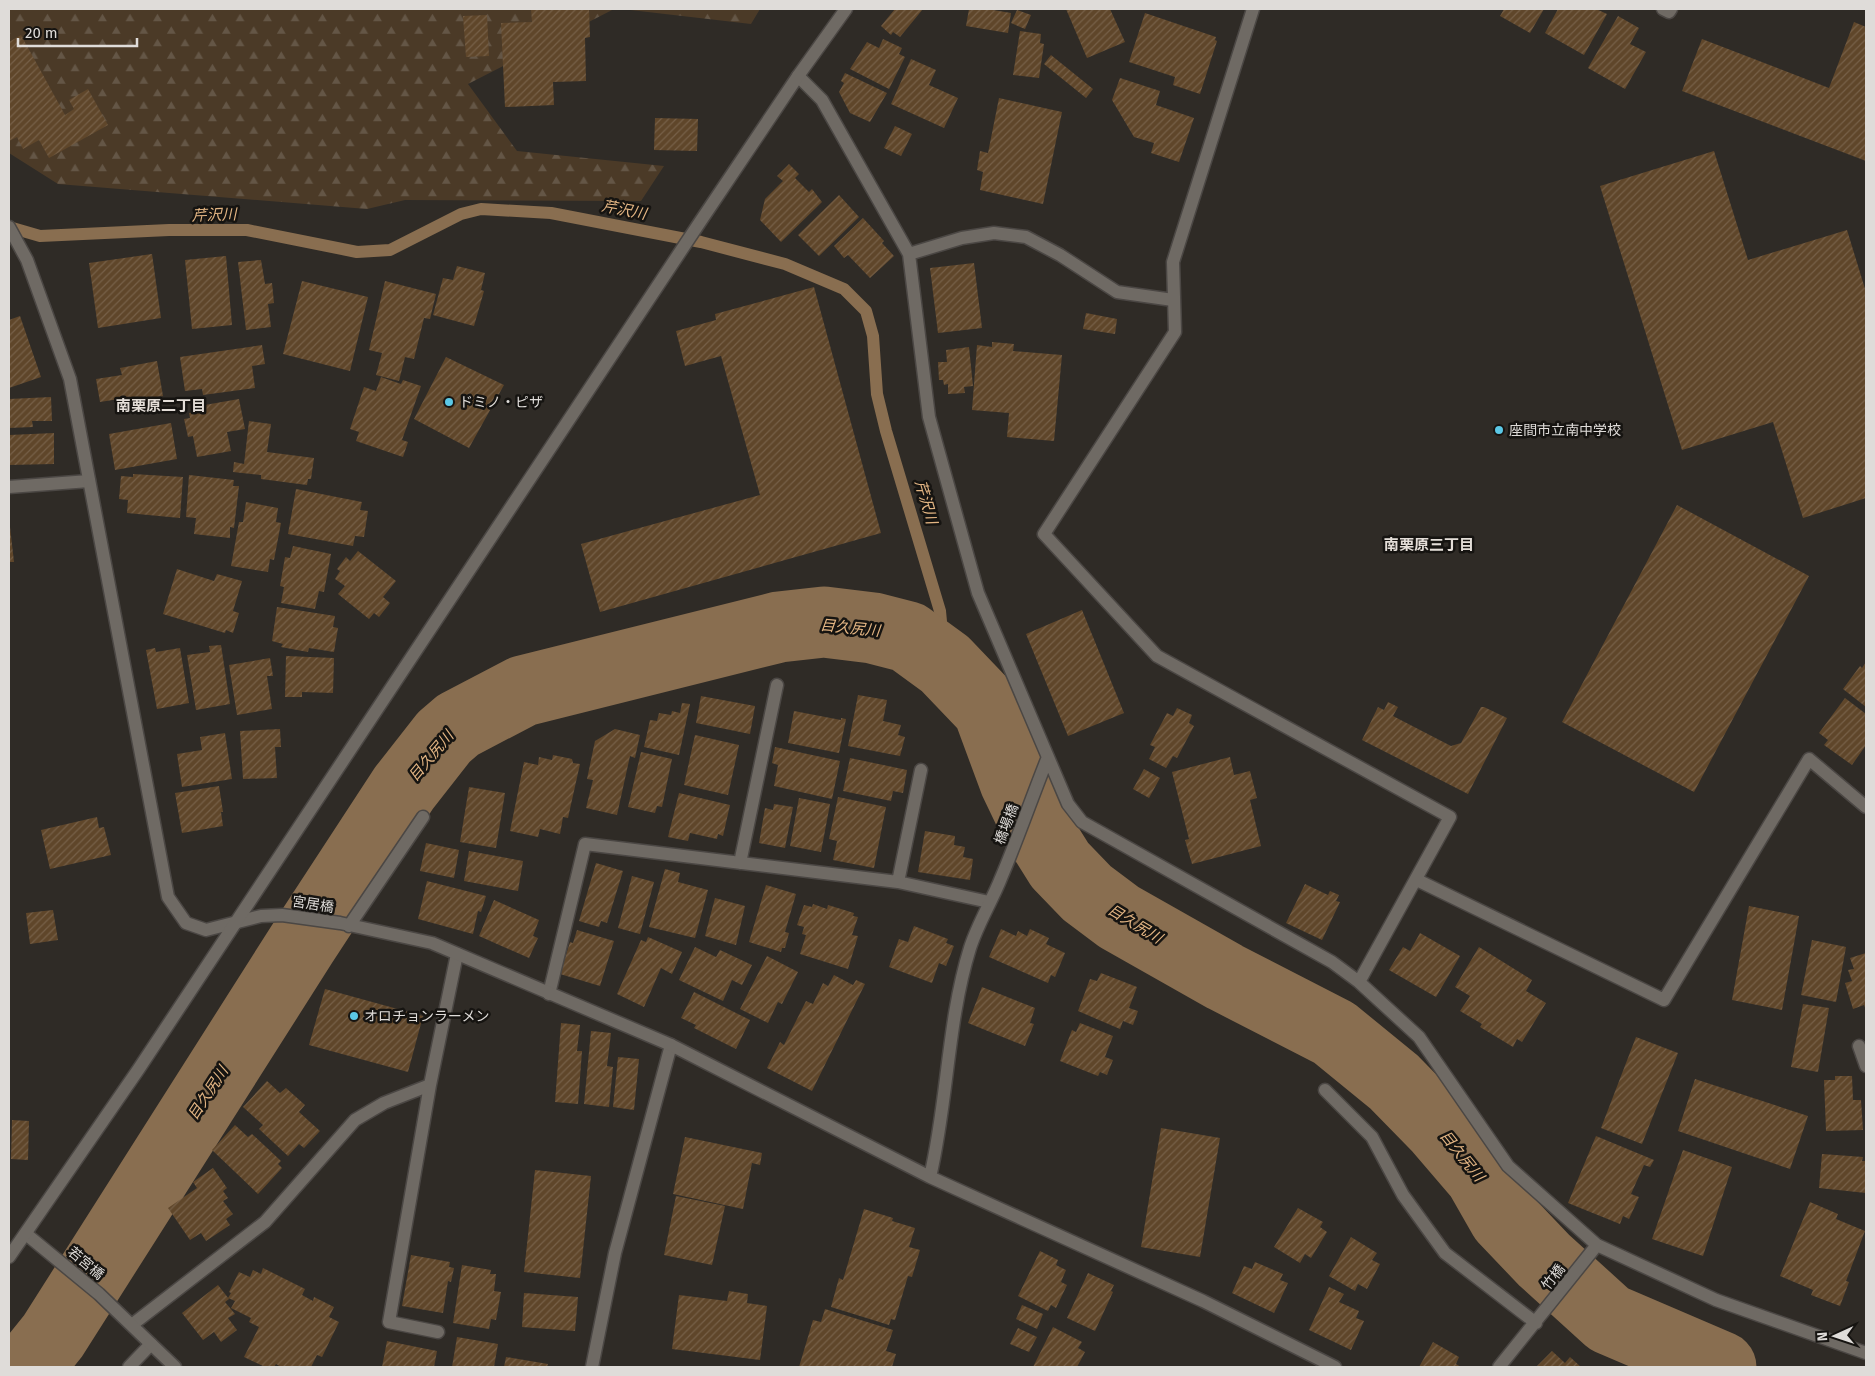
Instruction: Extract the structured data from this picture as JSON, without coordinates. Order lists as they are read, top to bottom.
{
  "streets": {
    "street": [
      "橋場橋",
      "宮居橋",
      "若宮橋",
      "竹橋"
    ]
  },
  "crossings": [
    ["橋場橋", "宮居橋"]
  ],
  "districts": ["南栗原二丁目", "南栗原三丁目"],
  "water": ["芹沢川", "目久尻川"],
  "places": ["ドミノ・ピザ", "座間市立南中学校", "オロチョンラーメン"],
  "scale_bar": "20 m",
  "north": "left"
}
